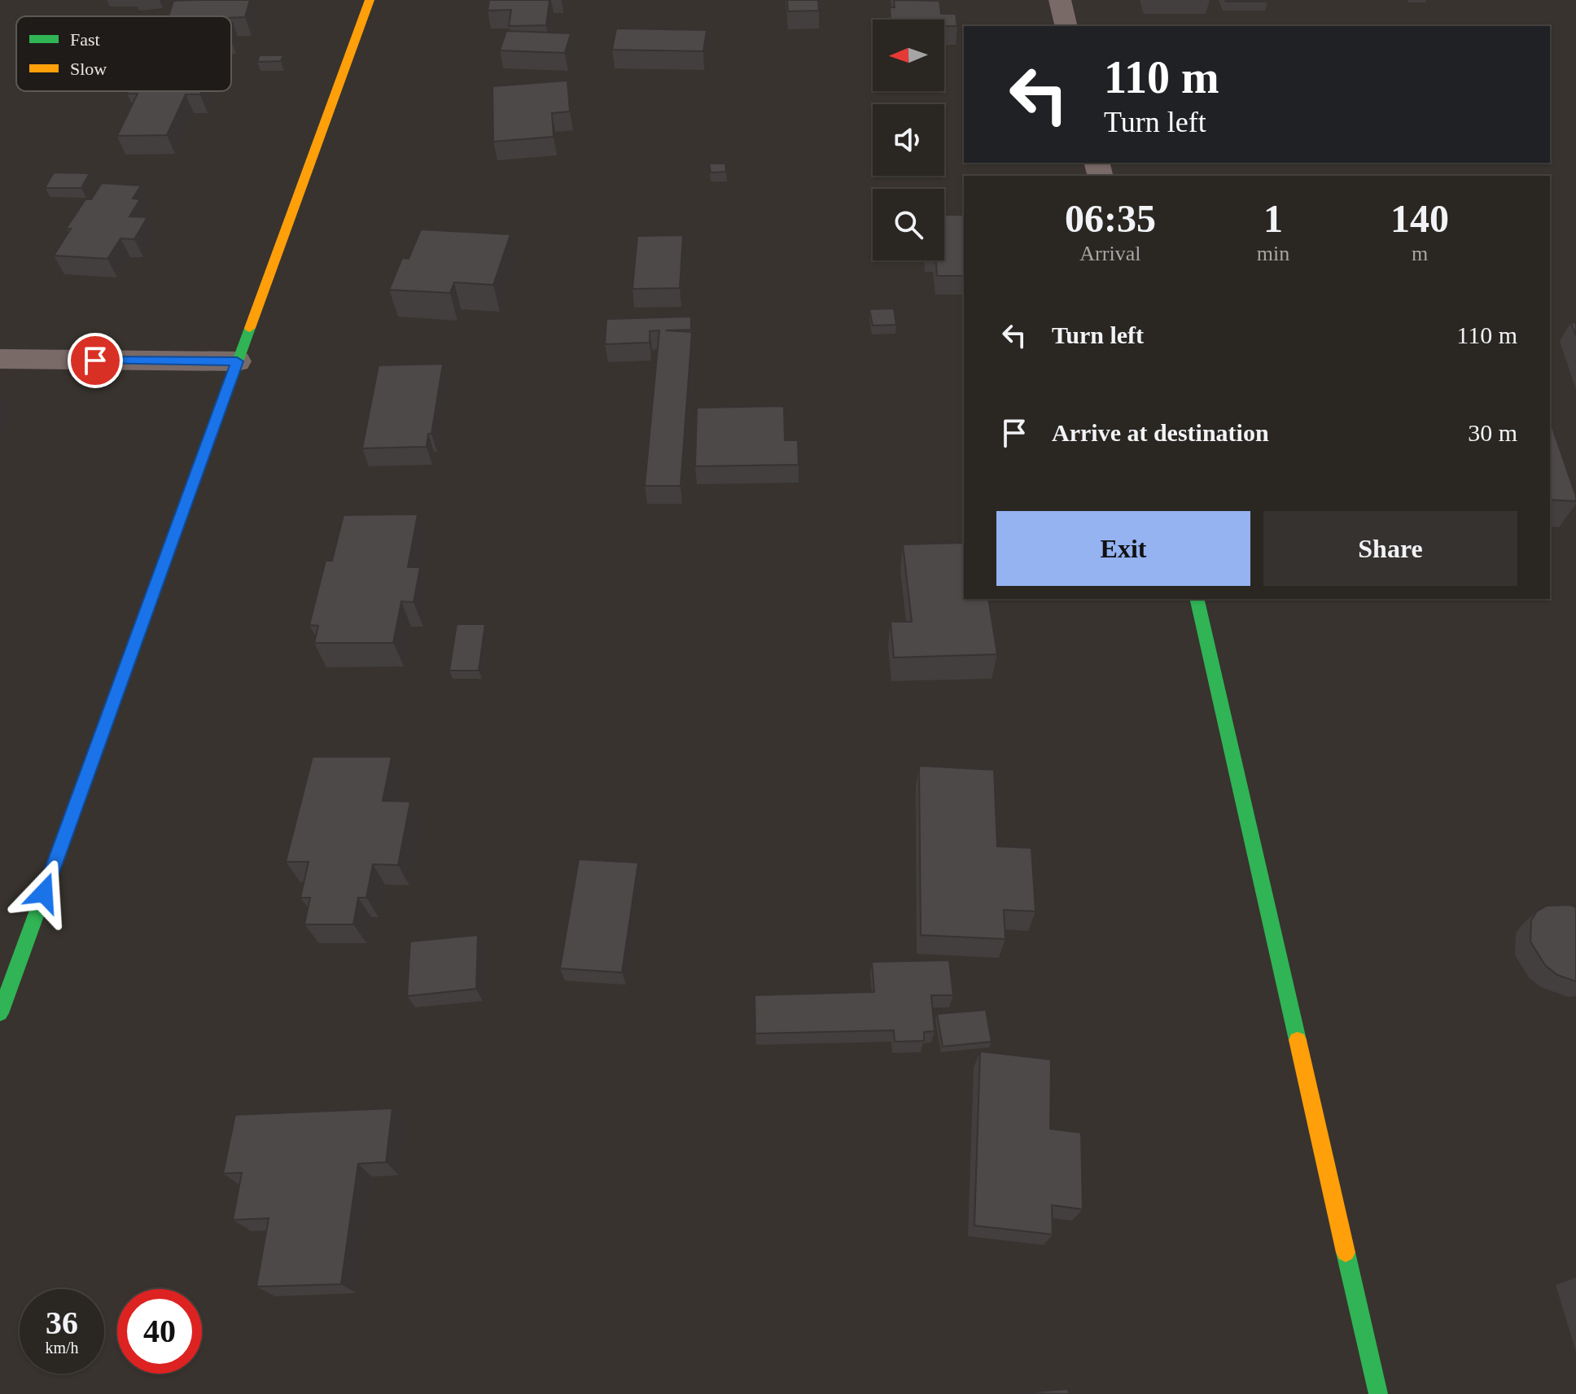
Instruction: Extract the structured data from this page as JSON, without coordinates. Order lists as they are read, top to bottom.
{
  "legend": ["Fast", "Slow"],
  "north": "left",
  "page": {
    "turn": ["110 m", "Turn left"],
    "eta": [
      "06:35",
      "Arrival",
      "1",
      "min",
      "140",
      "m"
    ],
    "list": [
      {
        "name": "Turn left",
        "value": "110 m"
      },
      {
        "name": "Arrive at destination",
        "value": "30 m"
      }
    ],
    "buttons": ["Exit", "Share"],
    "speed": "36 km/h",
    "limit": "40"
  }
}
